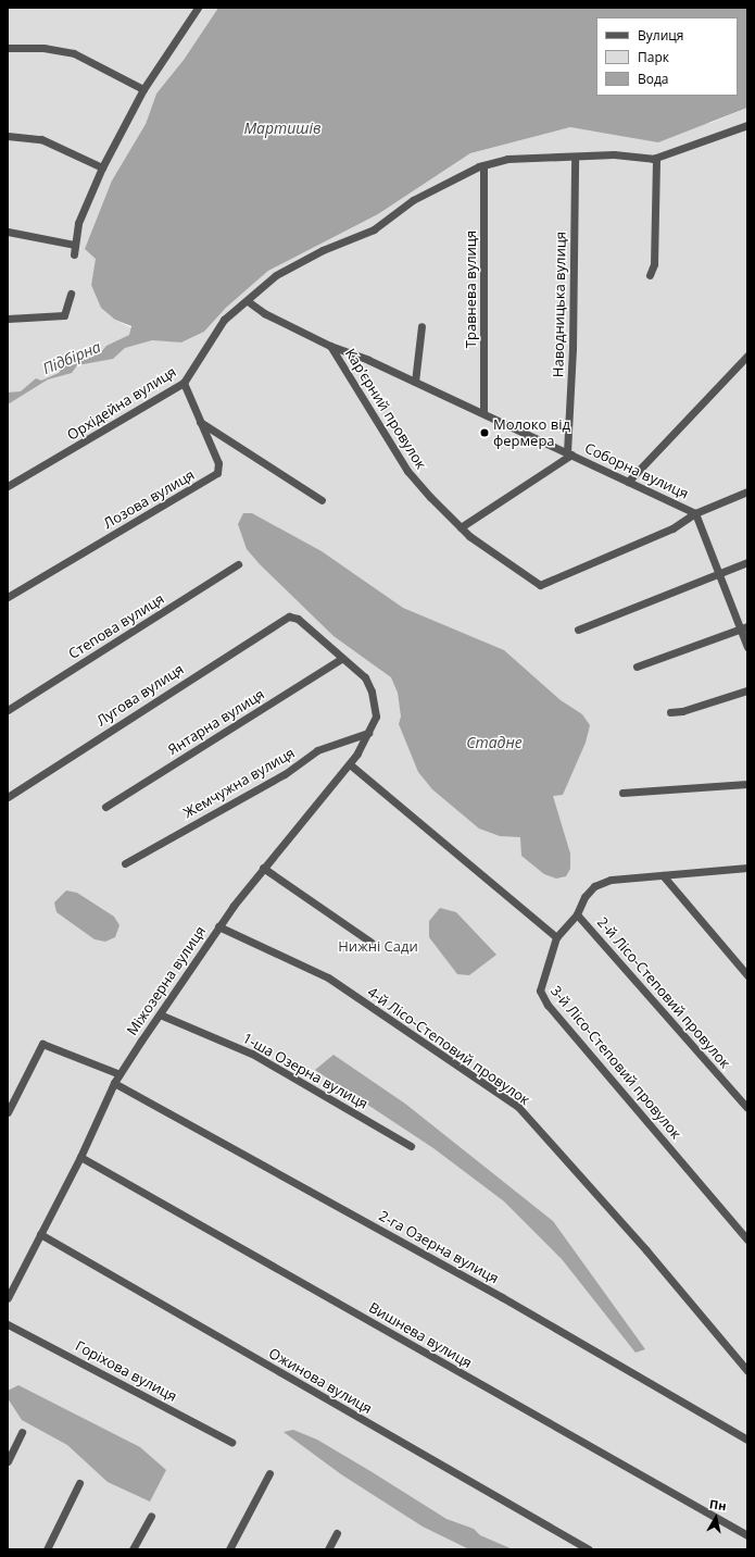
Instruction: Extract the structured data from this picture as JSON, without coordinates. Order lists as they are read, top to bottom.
{
  "streets": {
    "street": [
      "Травнева вулиця",
      "Наводницька вулиця",
      "Орхідейна вулиця",
      "Карʼєрний провулок",
      "Соборна вулиця",
      "Лозова вулиця",
      "Степова вулиця",
      "Лугова вулиця",
      "Янтарна вулиця",
      "Жемчужна вулиця",
      "Міжозерна вулиця",
      "2-й Лісо-Степовий провулок",
      "4-й Лісо-Степовий провулок",
      "3-й Лісо-Степовий провулок",
      "1-ша Озерна вулиця",
      "2-га Озерна вулиця",
      "Вишнева вулиця",
      "Горіхова вулиця",
      "Ожинова вулиця"
    ]
  },
  "crossings": [
    ["Травнева вулиця", "Орхідейна вулиця"],
    ["Травнева вулиця", "Соборна вулиця"],
    ["Наводницька вулиця", "Орхідейна вулиця"],
    ["Наводницька вулиця", "Соборна вулиця"],
    ["Орхідейна вулиця", "Соборна вулиця"],
    ["Орхідейна вулиця", "Лозова вулиця"],
    ["Карʼєрний провулок", "Соборна вулиця"],
    ["Лугова вулиця", "Янтарна вулиця"],
    ["Лугова вулиця", "Міжозерна вулиця"],
    ["Янтарна вулиця", "Міжозерна вулиця"],
    ["Жемчужна вулиця", "Міжозерна вулиця"],
    ["Міжозерна вулиця", "4-й Лісо-Степовий провулок"],
    ["Міжозерна вулиця", "1-ша Озерна вулиця"],
    ["Міжозерна вулиця", "2-га Озерна вулиця"],
    ["Міжозерна вулиця", "Вишнева вулиця"],
    ["Міжозерна вулиця", "Ожинова вулиця"]
  ],
  "water": ["Мартишів", "Підбірна", "Стадне"],
  "parks": ["Нижні Сади"],
  "places": ["Молоко від фермера"],
  "legend": ["Вулиця", "Парк", "Вода"],
  "north": "top"
}
